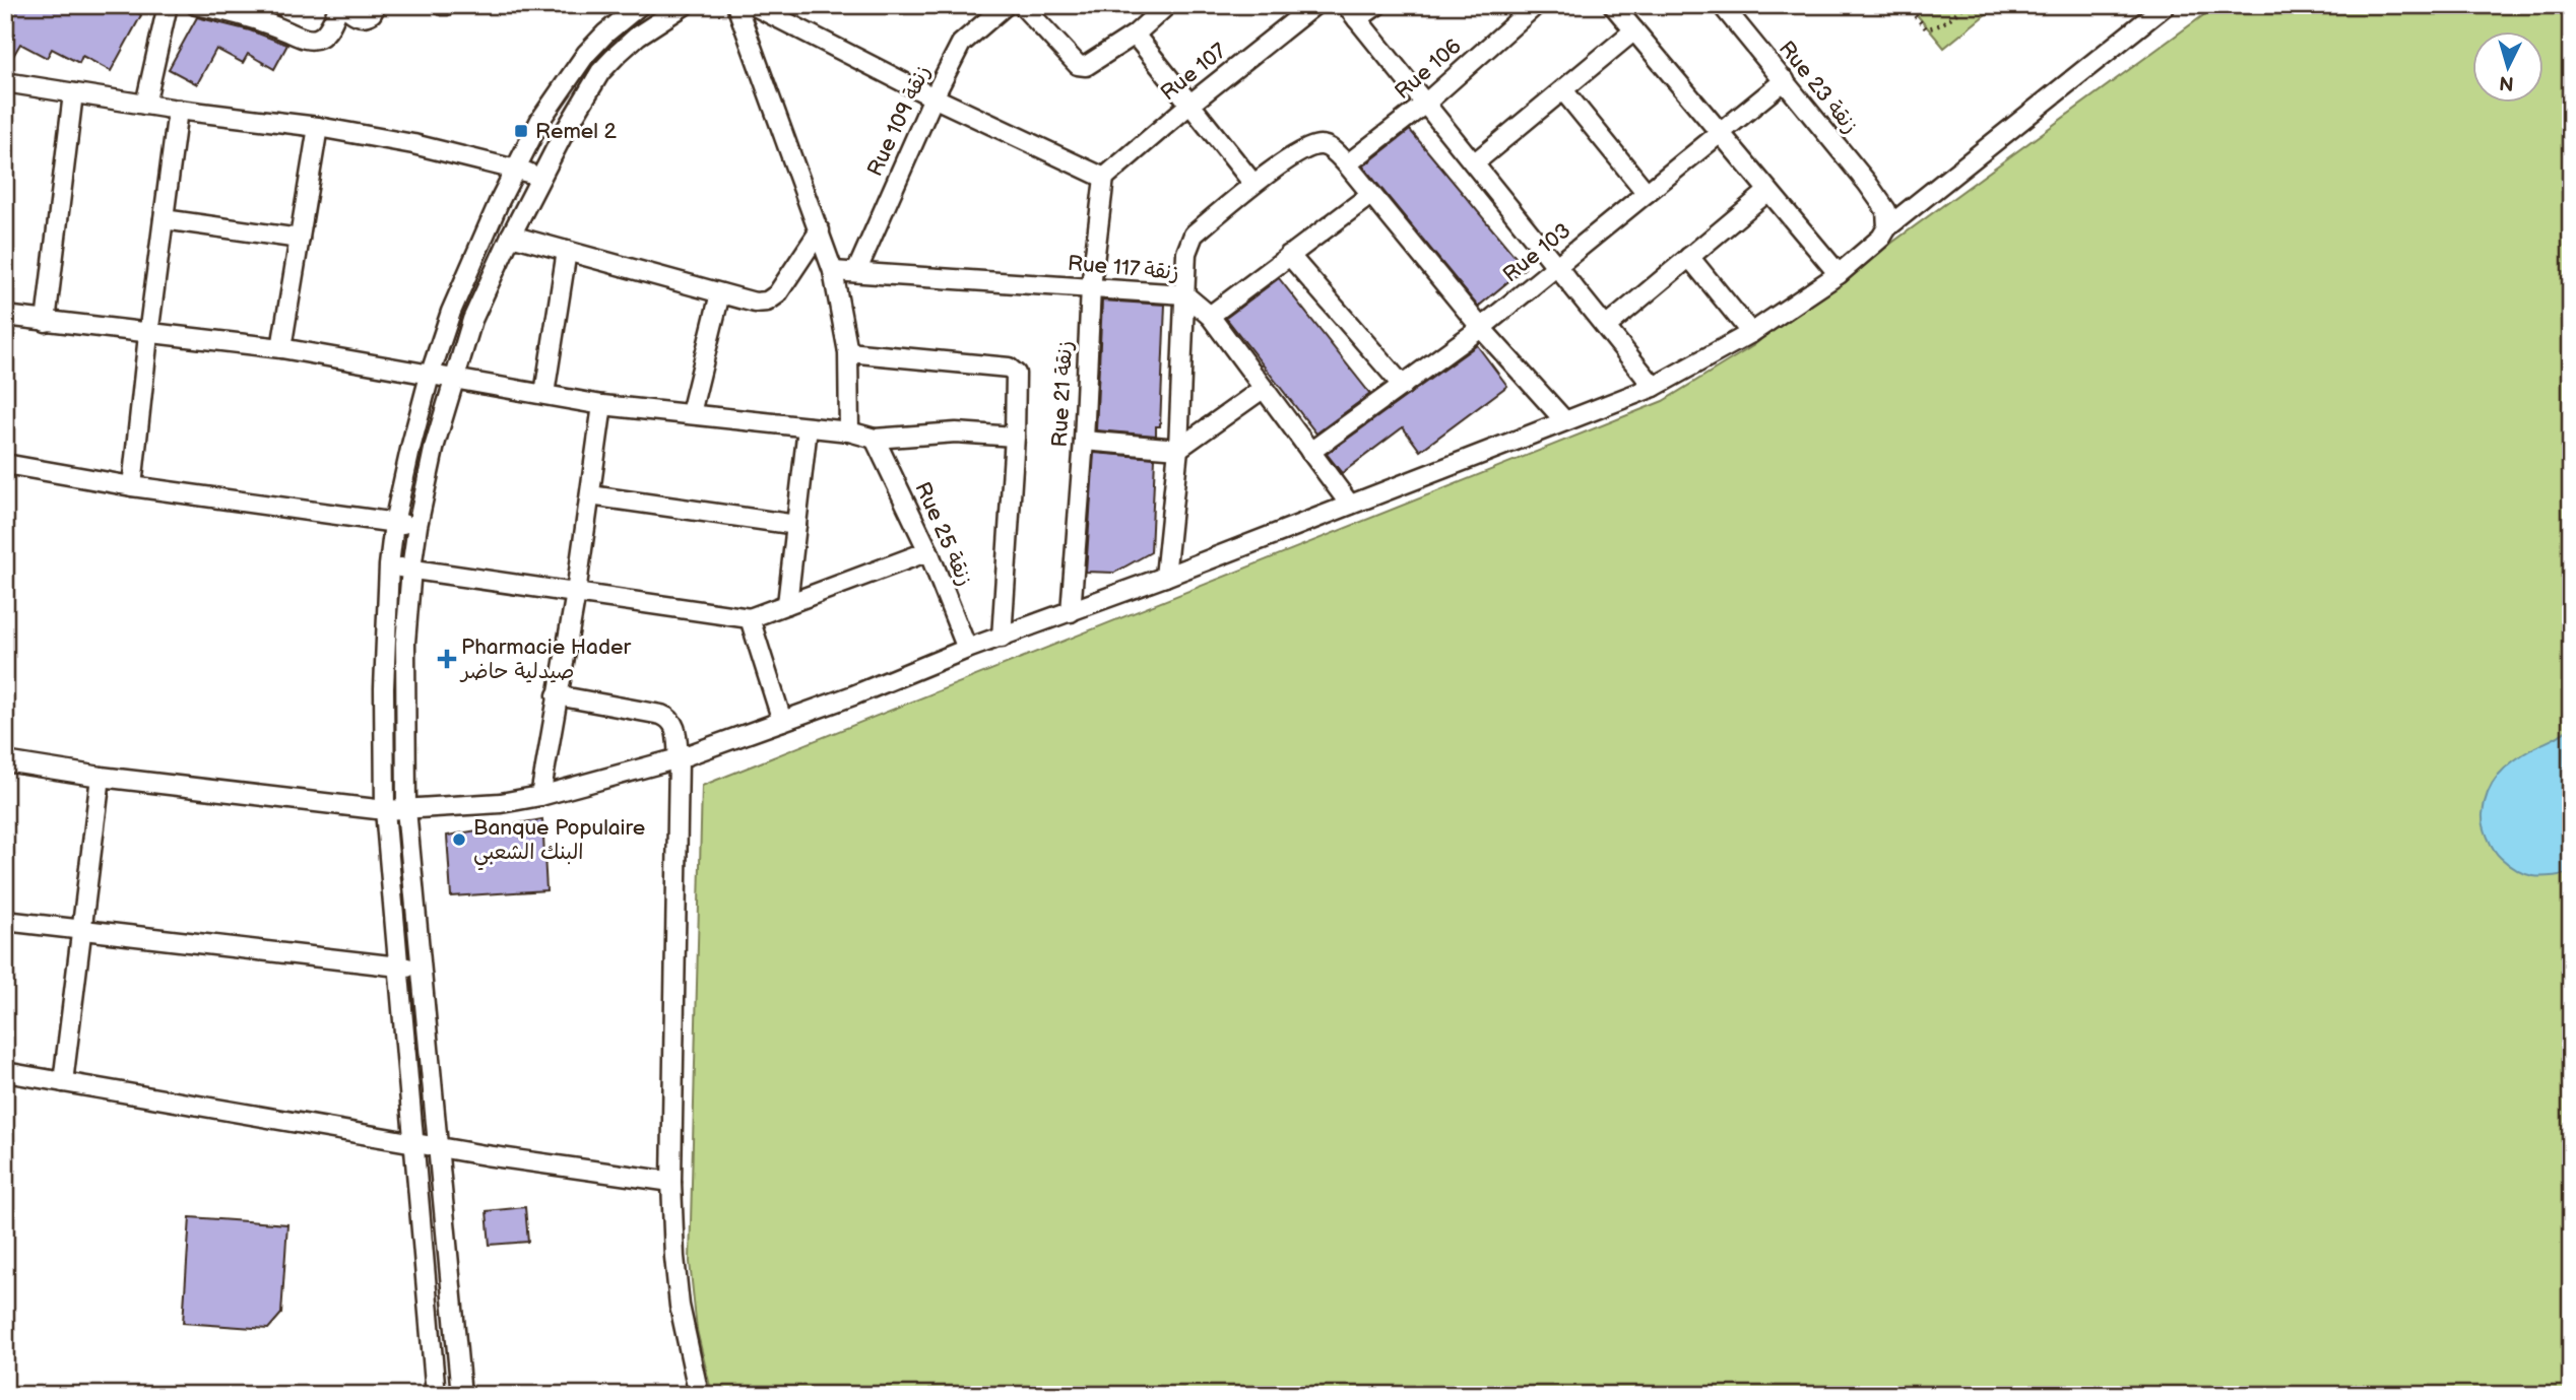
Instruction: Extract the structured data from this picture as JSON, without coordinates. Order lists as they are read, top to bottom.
{
  "streets": {
    "street": [
      "Rue 106",
      "Rue 107",
      "Rue 23 زنقة",
      "Rue 109 زنقة",
      "Rue 103",
      "Rue 117 زنقة",
      "Rue 21 زنقة",
      "Rue 25 زنقة"
    ]
  },
  "crossings": [
    ["Rue 107", "Rue 21 زنقة"],
    ["Rue 23 زنقة", "Rue 103"],
    ["Rue 109 زنقة", "Rue 117 زنقة"],
    ["Rue 103", "Rue 117 زنقة"],
    ["Rue 117 زنقة", "Rue 21 زنقة"]
  ],
  "places": {
    "transit": ["Remel 2"],
    "health": ["Pharmacie Hader صيدلية حاضر"],
    "other": ["Banque Populaire البنك الشعبي"]
  },
  "north": "bottom"
}
